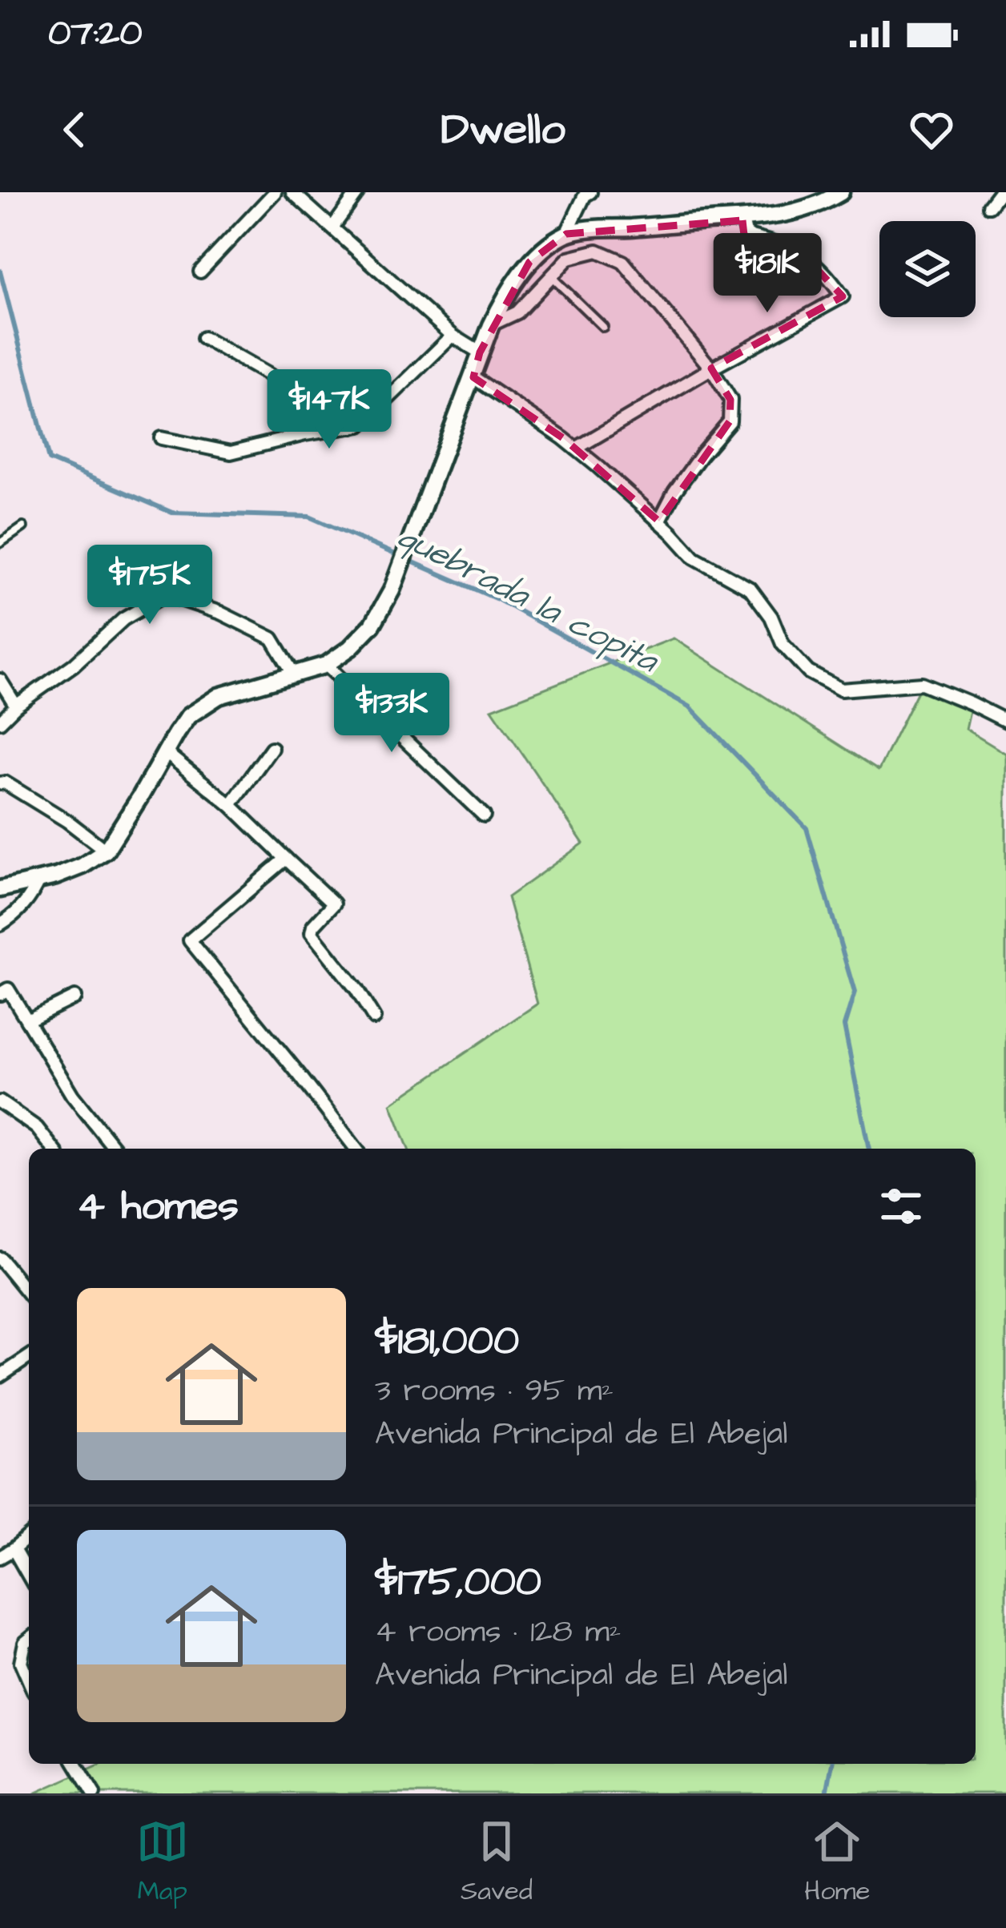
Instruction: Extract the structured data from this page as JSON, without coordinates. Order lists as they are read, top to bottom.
{
  "water": ["quebrada la copita"],
  "page": {
    "status": "07:20",
    "header": "Dwello",
    "price": [
      "$181K",
      "$147K",
      "$175K",
      "$133K"
    ],
    "heading": "4 homes",
    "list": [
      {
        "name": "$181,000",
        "note": "3 rooms · 95 m² · Avenida Principal de El Abejal"
      },
      {
        "name": "$175,000",
        "note": "4 rooms · 128 m² · Avenida Principal de El Abejal"
      }
    ],
    "tabs": ["Map", "Saved", "Home"]
  }
}
